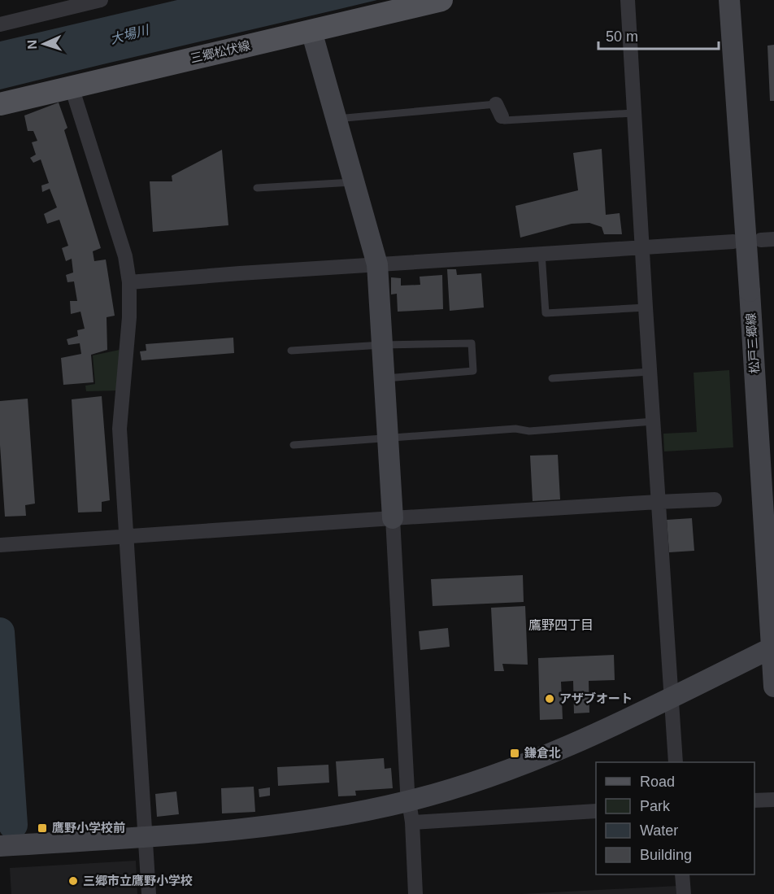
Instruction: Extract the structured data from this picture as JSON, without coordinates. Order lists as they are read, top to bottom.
{
  "streets": {
    "main road": ["三郷松伏線"],
    "street": ["松戸三郷線"]
  },
  "districts": ["鷹野四丁目"],
  "water": ["大場川"],
  "places": {
    "other": ["アザブオート", "三郷市立鷹野小学校"],
    "transit": ["鎌倉北", "鷹野小学校前"]
  },
  "legend": [
    "Road",
    "Park",
    "Water",
    "Building"
  ],
  "scale_bar": "50 m",
  "north": "left"
}
